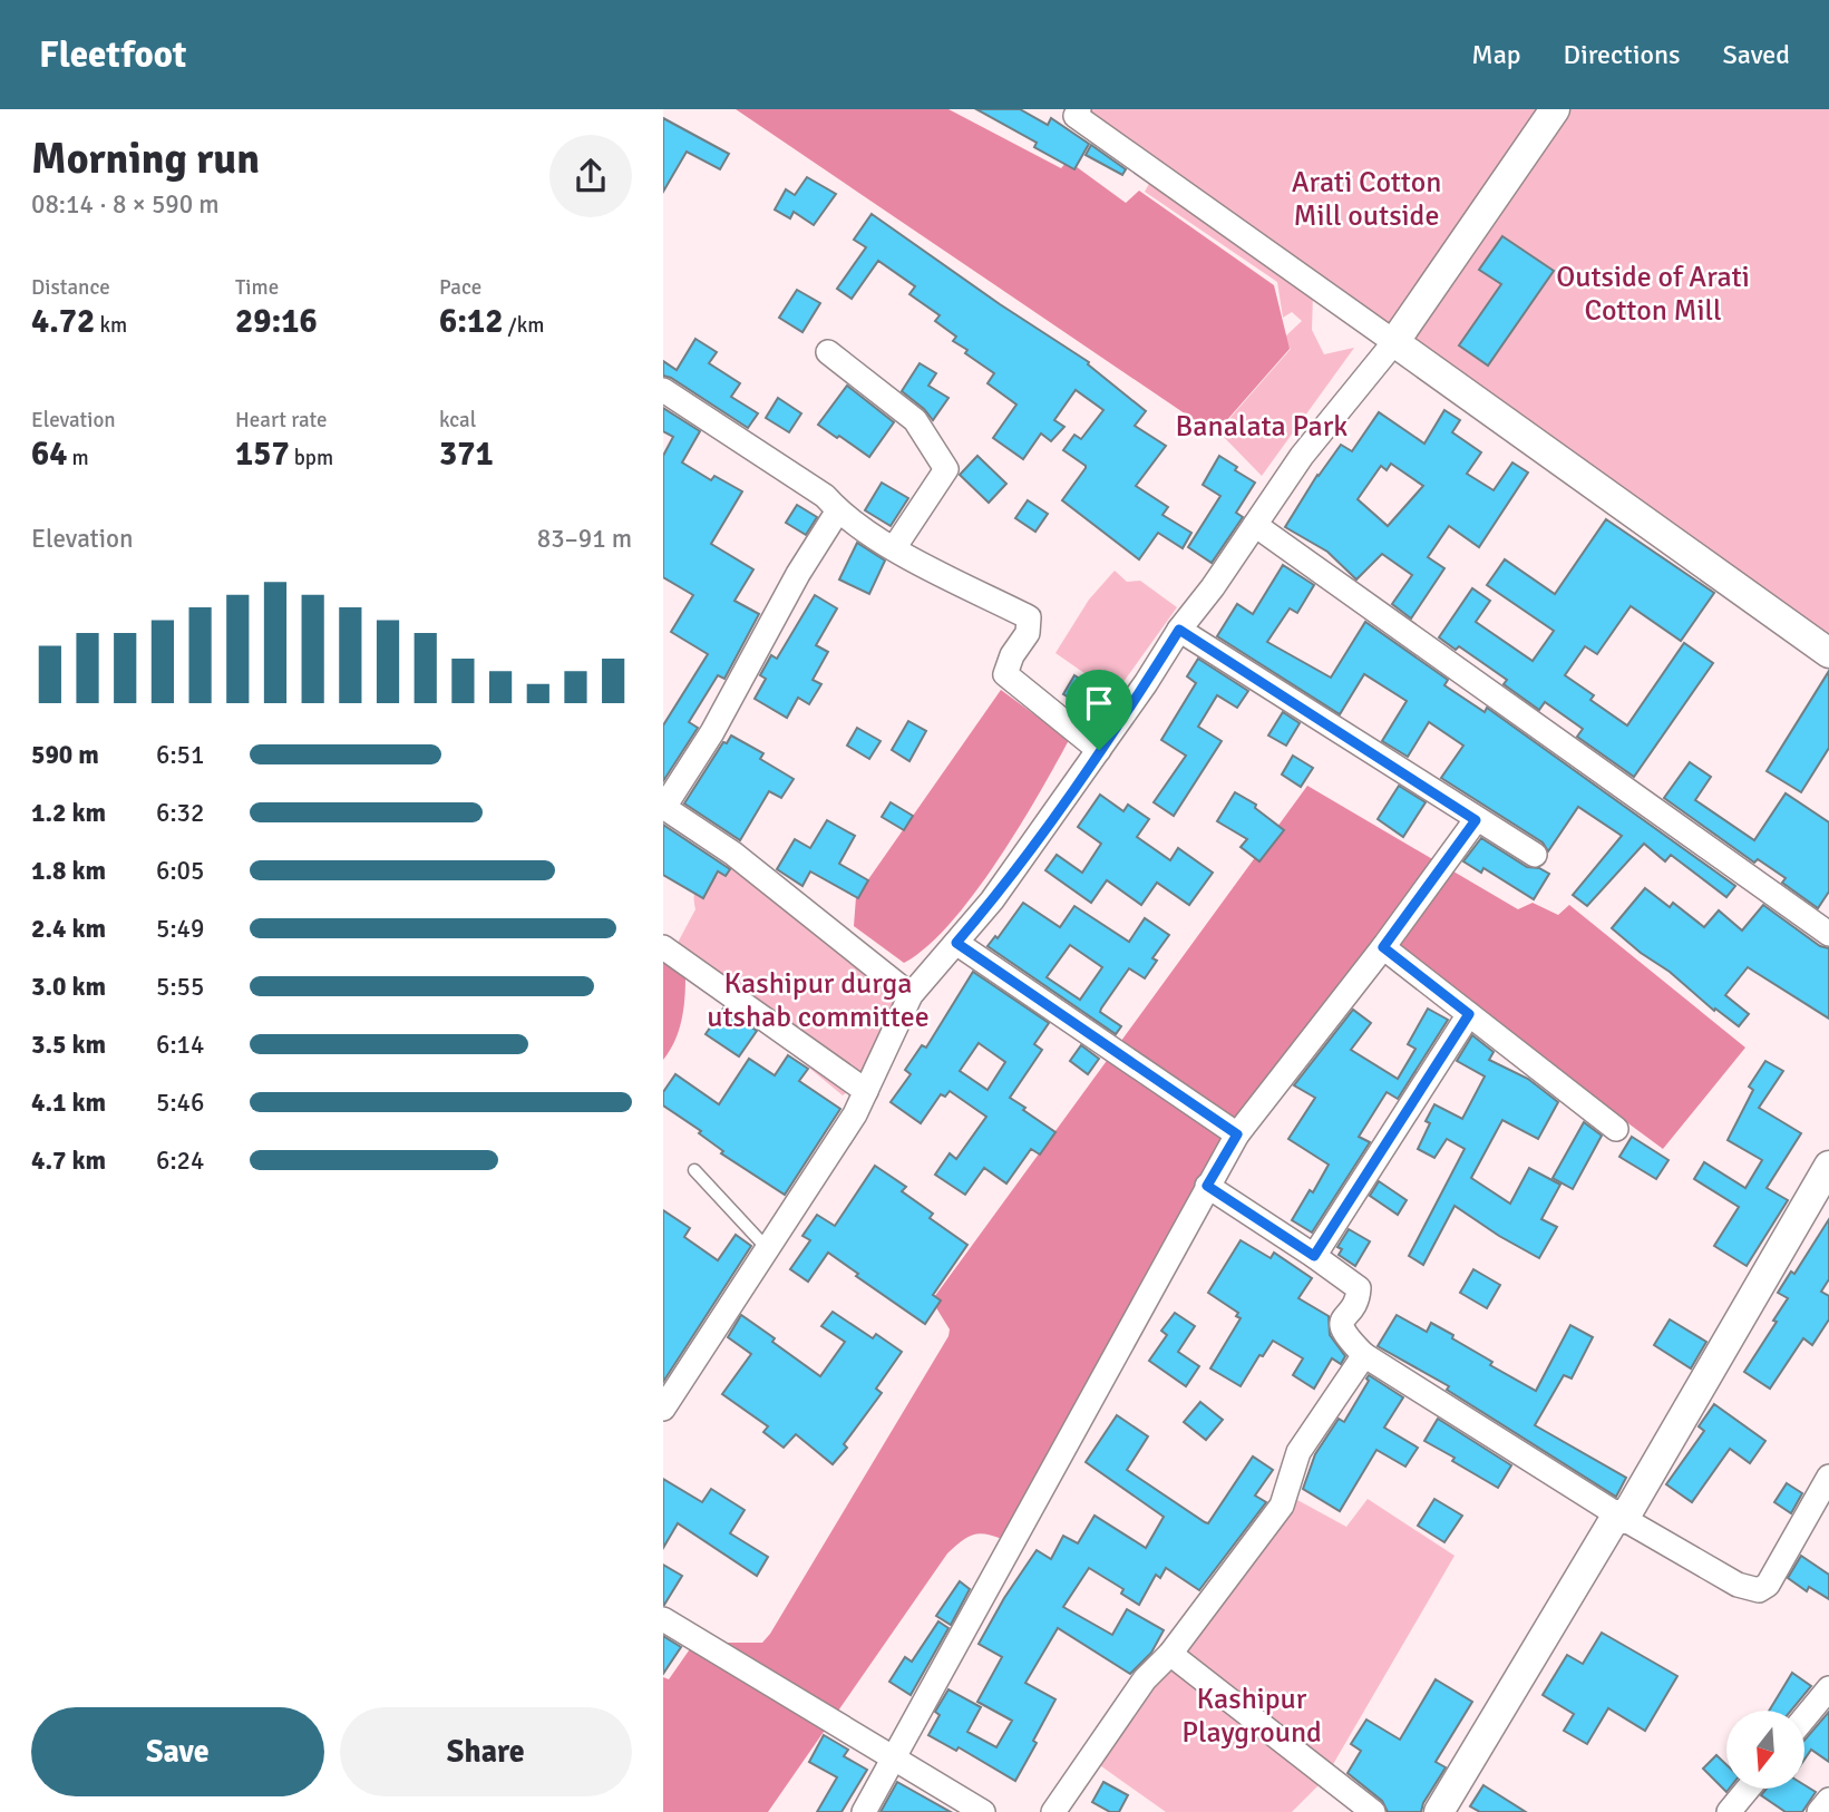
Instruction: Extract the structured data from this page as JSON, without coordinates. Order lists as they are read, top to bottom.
{
  "parks": [
    "Arati Cotton Mill outside",
    "Outside of Arati Cotton Mill",
    "Banalata Park",
    "Kashipur durga utshab committee",
    "Kashipur Playground"
  ],
  "north": "bottom",
  "page": {
    "header": "Fleetfoot",
    "nav": ["Map", "Directions", "Saved"],
    "heading": ["Morning run", "08:14 · 8 × 590 m"],
    "stats": [
      ["Distance", "4.72 km"],
      ["Time", "29:16"],
      ["Pace", "6:12 /km"],
      ["Elevation", "64 m"],
      ["Heart rate", "157 bpm"],
      ["kcal", "371"]
    ],
    "chart": ["Elevation", "83–91 m"],
    "list": [
      {
        "name": "590 m",
        "note": "6:51"
      },
      {
        "name": "1.2 km",
        "note": "6:32"
      },
      {
        "name": "1.8 km",
        "note": "6:05"
      },
      {
        "name": "2.4 km",
        "note": "5:49"
      },
      {
        "name": "3.0 km",
        "note": "5:55"
      },
      {
        "name": "3.5 km",
        "note": "6:14"
      },
      {
        "name": "4.1 km",
        "note": "5:46"
      },
      {
        "name": "4.7 km",
        "note": "6:24"
      }
    ],
    "buttons": ["Save", "Share"]
  }
}
